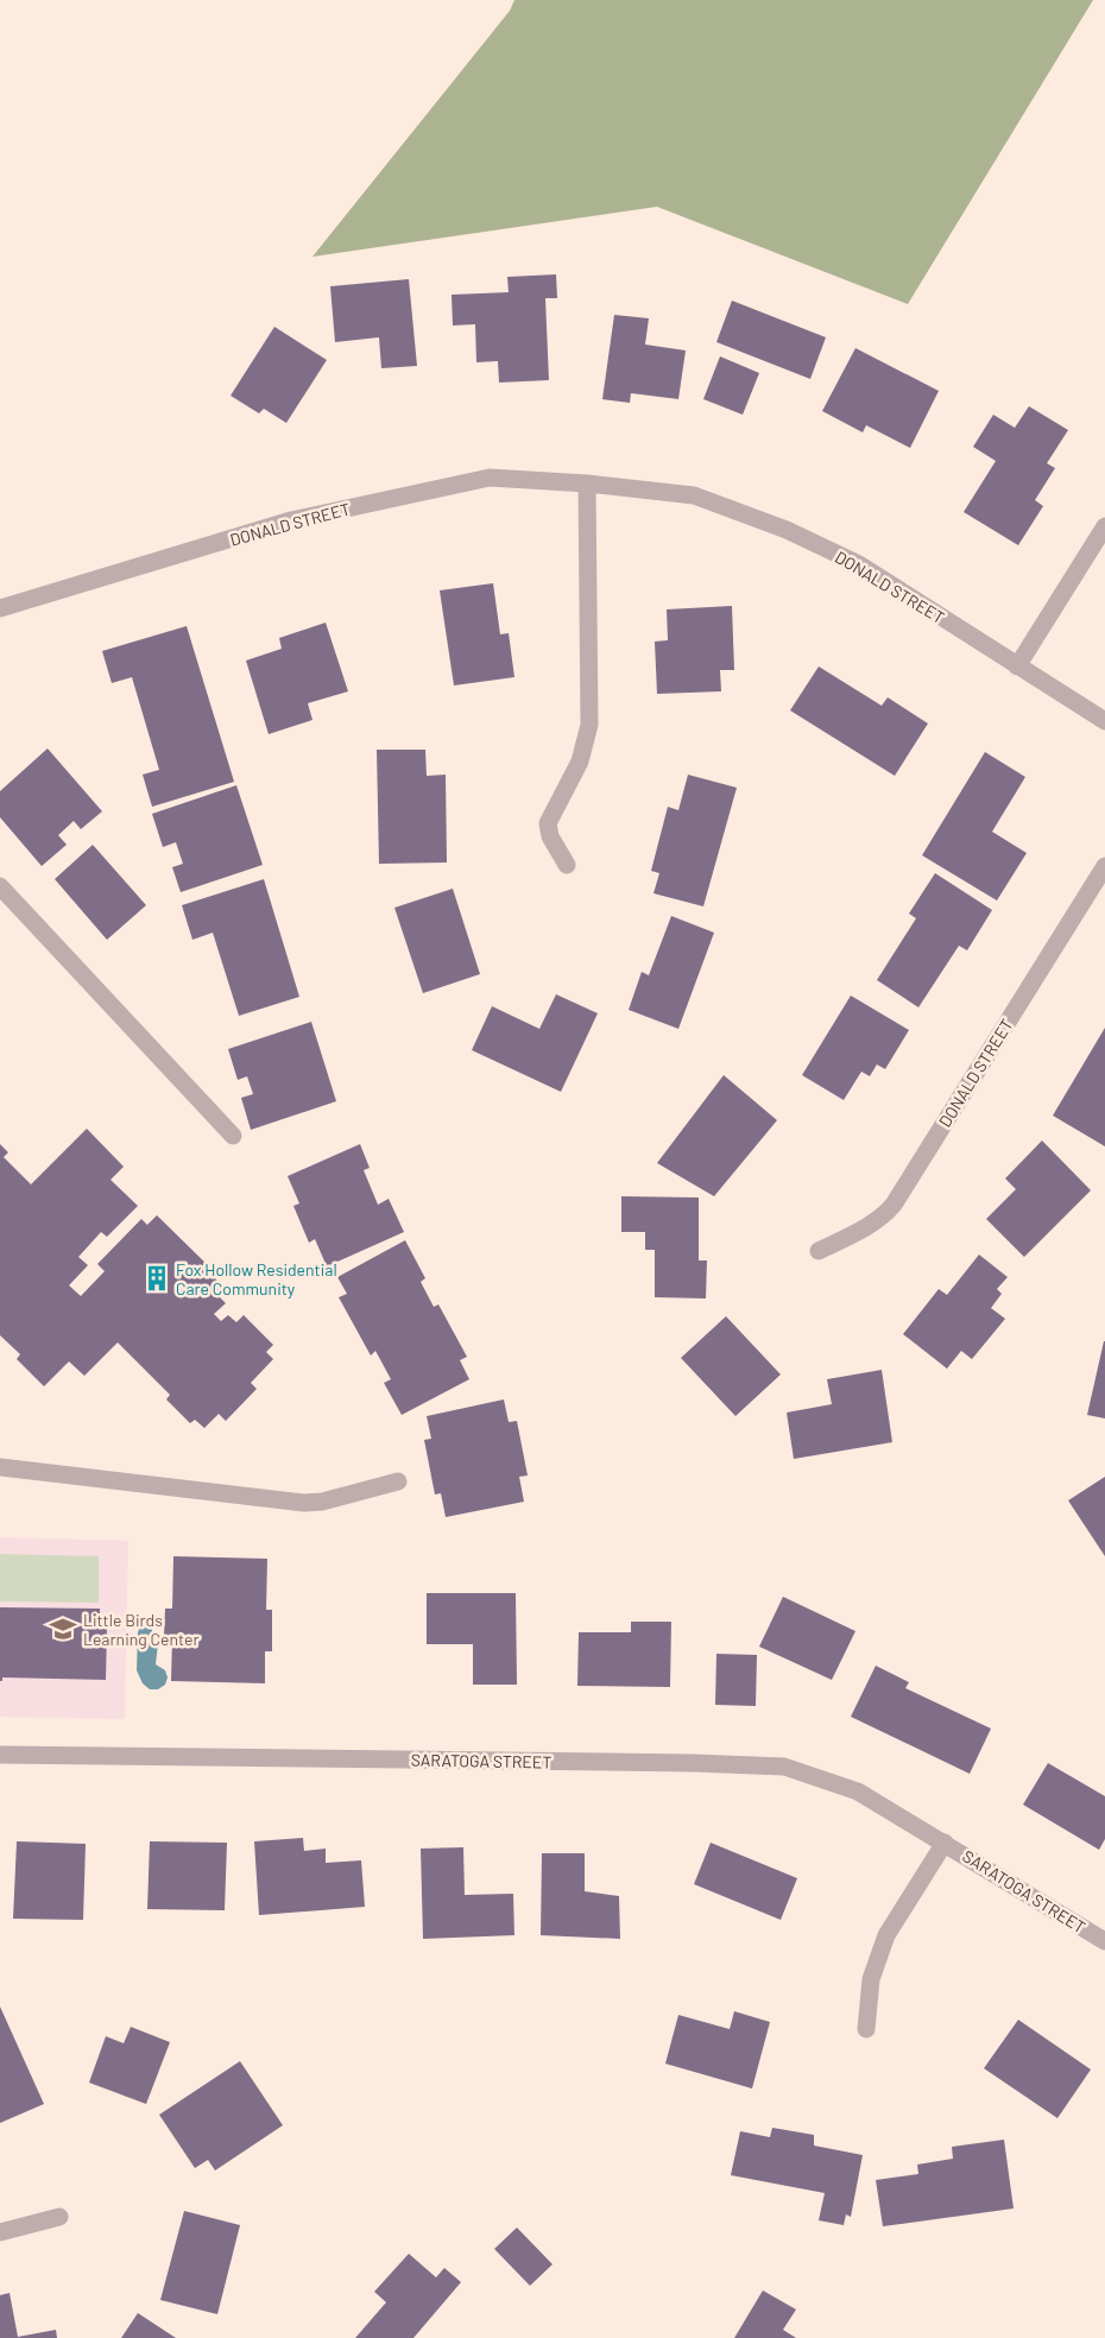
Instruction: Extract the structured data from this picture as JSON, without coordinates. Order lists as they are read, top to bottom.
{
  "streets": {
    "street": ["DONALD STREET", "SARATOGA STREET"]
  },
  "places": {
    "building": ["Fox Hollow Residential Care Community"],
    "school or university": ["Little Birds Learning Center"]
  }
}
